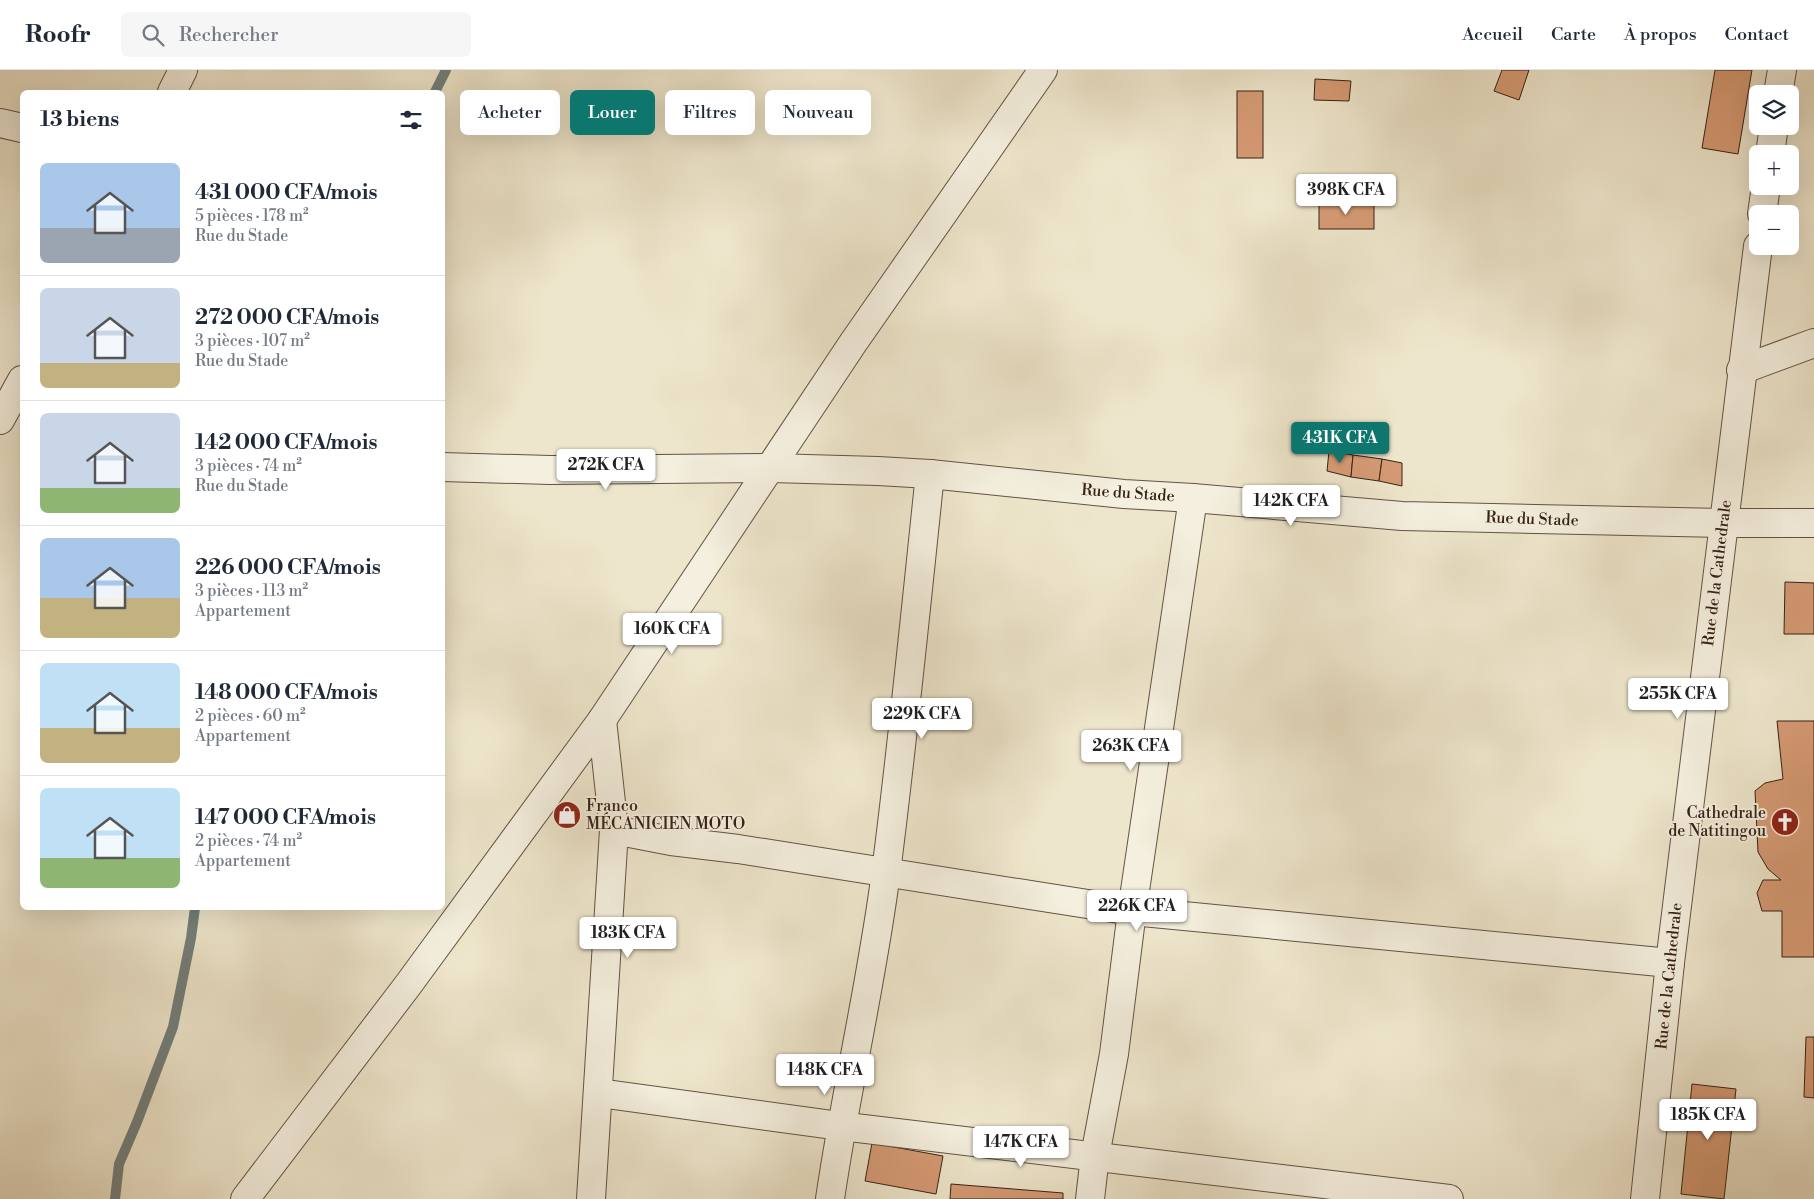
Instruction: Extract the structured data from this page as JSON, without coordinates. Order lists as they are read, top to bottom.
{
  "streets": {
    "street": ["Rue du Stade", "Rue de la Cathedrale"]
  },
  "crossings": [
    ["Rue du Stade", "Rue de la Cathedrale"]
  ],
  "places": {
    "shop": ["Franco MÉCANICIEN MOTO"],
    "church": ["Cathedrale de Natitingou"]
  },
  "page": {
    "header": "Roofr",
    "search": "Rechercher",
    "nav": [
      "Accueil",
      "Carte",
      "À propos",
      "Contact"
    ],
    "map_buttons": ["+", "−"],
    "chip": [
      "Acheter",
      "Louer",
      "Filtres",
      "Nouveau"
    ],
    "heading": "13 biens",
    "list": [
      {
        "name": "431 000 CFA/mois",
        "note": "5 pièces · 178 m² · Rue du Stade"
      },
      {
        "name": "272 000 CFA/mois",
        "note": "3 pièces · 107 m² · Rue du Stade"
      },
      {
        "name": "142 000 CFA/mois",
        "note": "3 pièces · 74 m² · Rue du Stade"
      },
      {
        "name": "226 000 CFA/mois",
        "note": "3 pièces · 113 m² · Appartement"
      },
      {
        "name": "148 000 CFA/mois",
        "note": "2 pièces · 60 m² · Appartement"
      },
      {
        "name": "147 000 CFA/mois",
        "note": "2 pièces · 74 m² · Appartement"
      }
    ],
    "price": [
      "398K CFA",
      "431K CFA",
      "272K CFA",
      "142K CFA",
      "160K CFA",
      "255K CFA",
      "229K CFA",
      "263K CFA",
      "226K CFA",
      "183K CFA",
      "148K CFA",
      "185K CFA",
      "147K CFA"
    ]
  }
}
